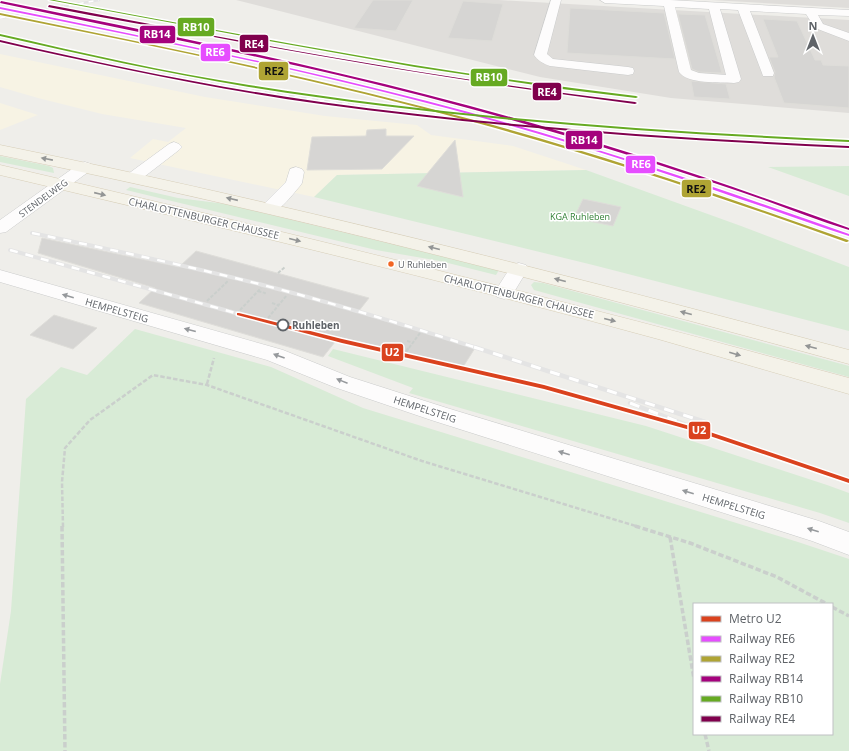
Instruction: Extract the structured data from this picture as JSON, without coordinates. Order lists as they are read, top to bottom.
{
  "streets": {
    "main road": ["CHARLOTTENBURGER CHAUSSEE"],
    "street": ["STENDELWEG", "HEMPELSTEIG"]
  },
  "crossings": [
    ["STENDELWEG", "CHARLOTTENBURGER CHAUSSEE"]
  ],
  "one_way": ["HEMPELSTEIG"],
  "parks": ["KGA Ruhleben"],
  "places": ["U Ruhleben", "Ruhleben"],
  "lines": [
    "rail line RB10",
    "rail line RB14",
    "rail line RE4",
    "rail line RE6",
    "rail line RE2",
    "metro line U2"
  ],
  "legend": [
    "Metro U2",
    "Railway RE6",
    "Railway RE2",
    "Railway RB14",
    "Railway RB10",
    "Railway RE4"
  ],
  "north": "top"
}
